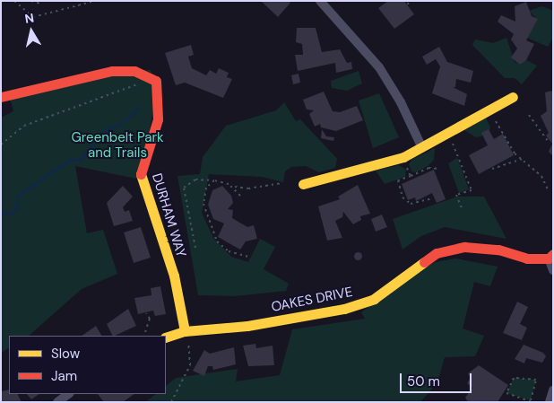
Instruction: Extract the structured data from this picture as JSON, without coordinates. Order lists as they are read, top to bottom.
{
  "streets": {
    "street": ["DURHAM WAY", "OAKES DRIVE"]
  },
  "crossings": [
    ["DURHAM WAY", "OAKES DRIVE"]
  ],
  "parks": ["Greenbelt Park and Trails"],
  "legend": ["Slow", "Jam"],
  "scale_bar": "50 m",
  "north": "top"
}
